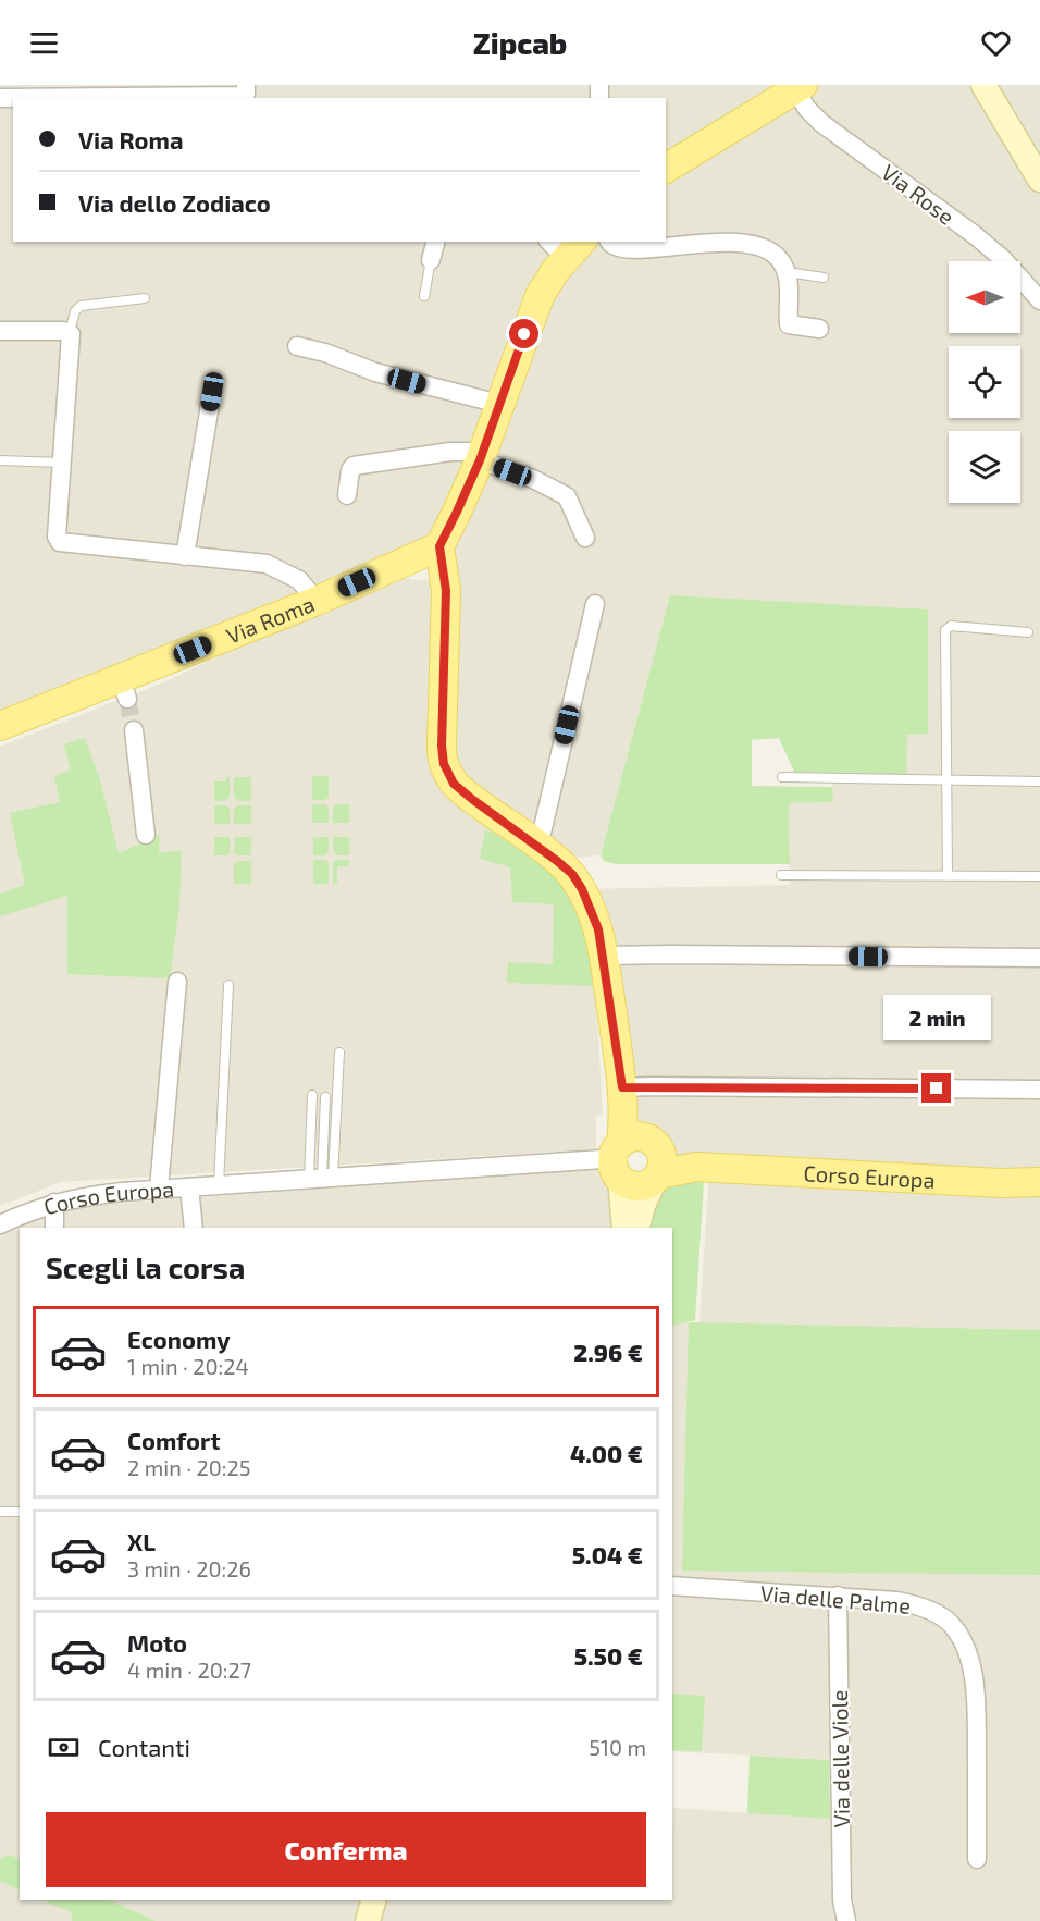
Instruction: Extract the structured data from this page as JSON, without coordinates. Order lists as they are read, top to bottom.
{
  "streets": {
    "main road": ["Via Roma", "Corso Europa"],
    "street": ["Via Rose", "Via delle Palme", "Via delle Viole"]
  },
  "crossings": [
    ["Via delle Palme", "Via delle Viole"]
  ],
  "north": "left",
  "page": {
    "header": "Zipcab",
    "banner": ["Via Roma", "Via dello Zodiaco"],
    "bubble": "2 min",
    "heading": "Scegli la corsa",
    "list": [
      {
        "name": "Economy",
        "note": "1 min · 20:24",
        "value": "2.96 €"
      },
      {
        "name": "Comfort",
        "note": "2 min · 20:25",
        "value": "4.00 €"
      },
      {
        "name": "XL",
        "note": "3 min · 20:26",
        "value": "5.04 €"
      },
      {
        "name": "Moto",
        "note": "4 min · 20:27",
        "value": "5.50 €"
      }
    ],
    "pay": ["Contanti", "510 m"],
    "buttons": "Conferma"
  }
}
